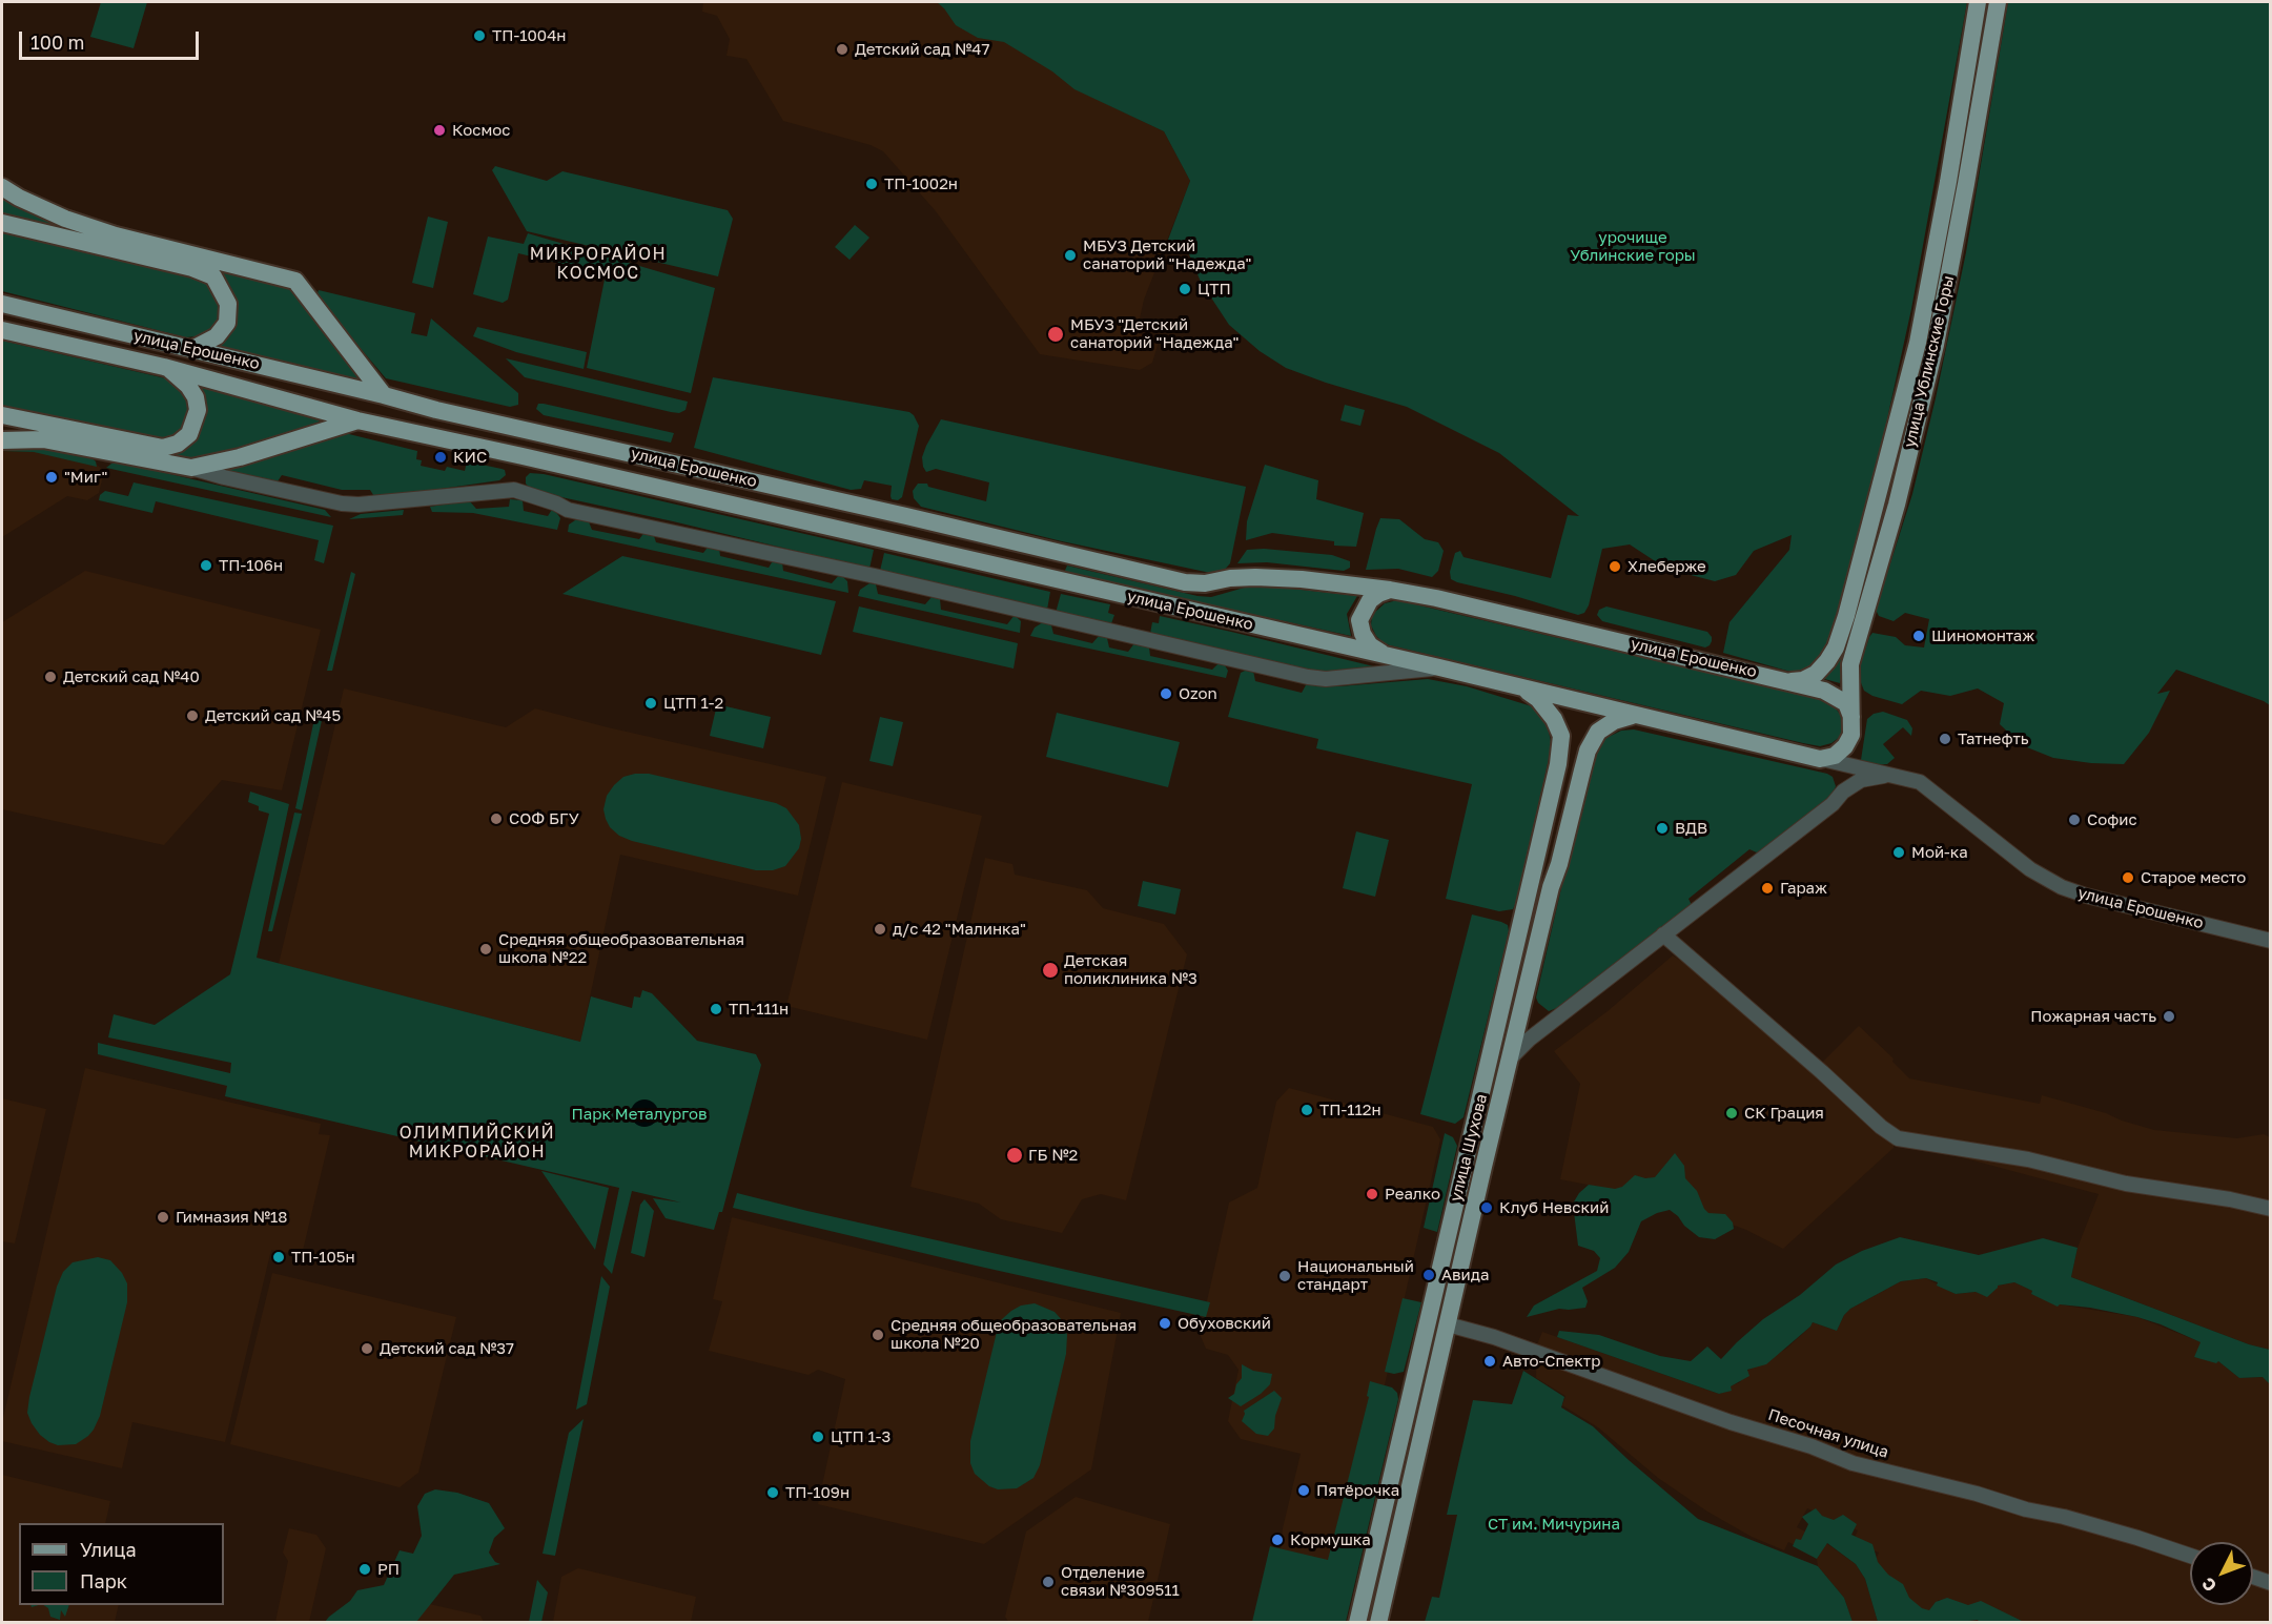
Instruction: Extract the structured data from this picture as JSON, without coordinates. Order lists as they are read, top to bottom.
{
  "streets": {
    "main road": ["улица Ерошенко", "улица Ублинские Горы", "улица Шухова"],
    "street": ["Песочная улица"]
  },
  "crossings": [
    ["улица Ерошенко", "улица Ублинские Горы"],
    ["улица Ерошенко", "улица Шухова"],
    ["улица Шухова", "Песочная улица"]
  ],
  "districts": ["МИКРОРАЙОН КОСМОС", "ОЛИМПИЙСКИЙ МИКРОРАЙОН"],
  "parks": ["урочище Ублинские горы", "Парк Металургов", "СТ им. Мичурина"],
  "places": [
    "ТП-1004н",
    "Детский сад №47",
    "Космос",
    "ТП-1002н",
    "МБУЗ Детский санаторий \"Надежда\"",
    "ЦТП",
    "МБУЗ \"Детский санаторий \"Надежда\"",
    "КИС",
    "\"Миг\"",
    "ТП-106н",
    "Хлеберже",
    "Шиномонтаж",
    "Детский сад №40",
    "Ozon",
    "ЦТП 1-2",
    "Детский сад №45",
    "Татнефть",
    "СОФ БГУ",
    "Софис",
    "ВДВ",
    "Мой-ка",
    "Старое место",
    "Гараж",
    "д/с 42 \"Малинка\"",
    "Средняя общеобразовательная школа №22",
    "Детская поликлиника №3",
    "ТП-111н",
    "Пожарная часть",
    "ТП-112н",
    "СК Грация",
    "ГБ №2",
    "Реалко",
    "Клуб Невский",
    "Гимназия №18",
    "ТП-105н",
    "Авида",
    "Национальный стандарт",
    "Обуховский",
    "Средняя общеобразовательная школа №20",
    "Детский сад №37",
    "Авто-Спектр",
    "ЦТП 1-3",
    "Пятёрочка",
    "ТП-109н",
    "Кормушка",
    "РП",
    "Отделение связи №309511"
  ],
  "legend": ["Улица", "Парк"],
  "scale_bar": "100 m",
  "north": "bottom left"
}
